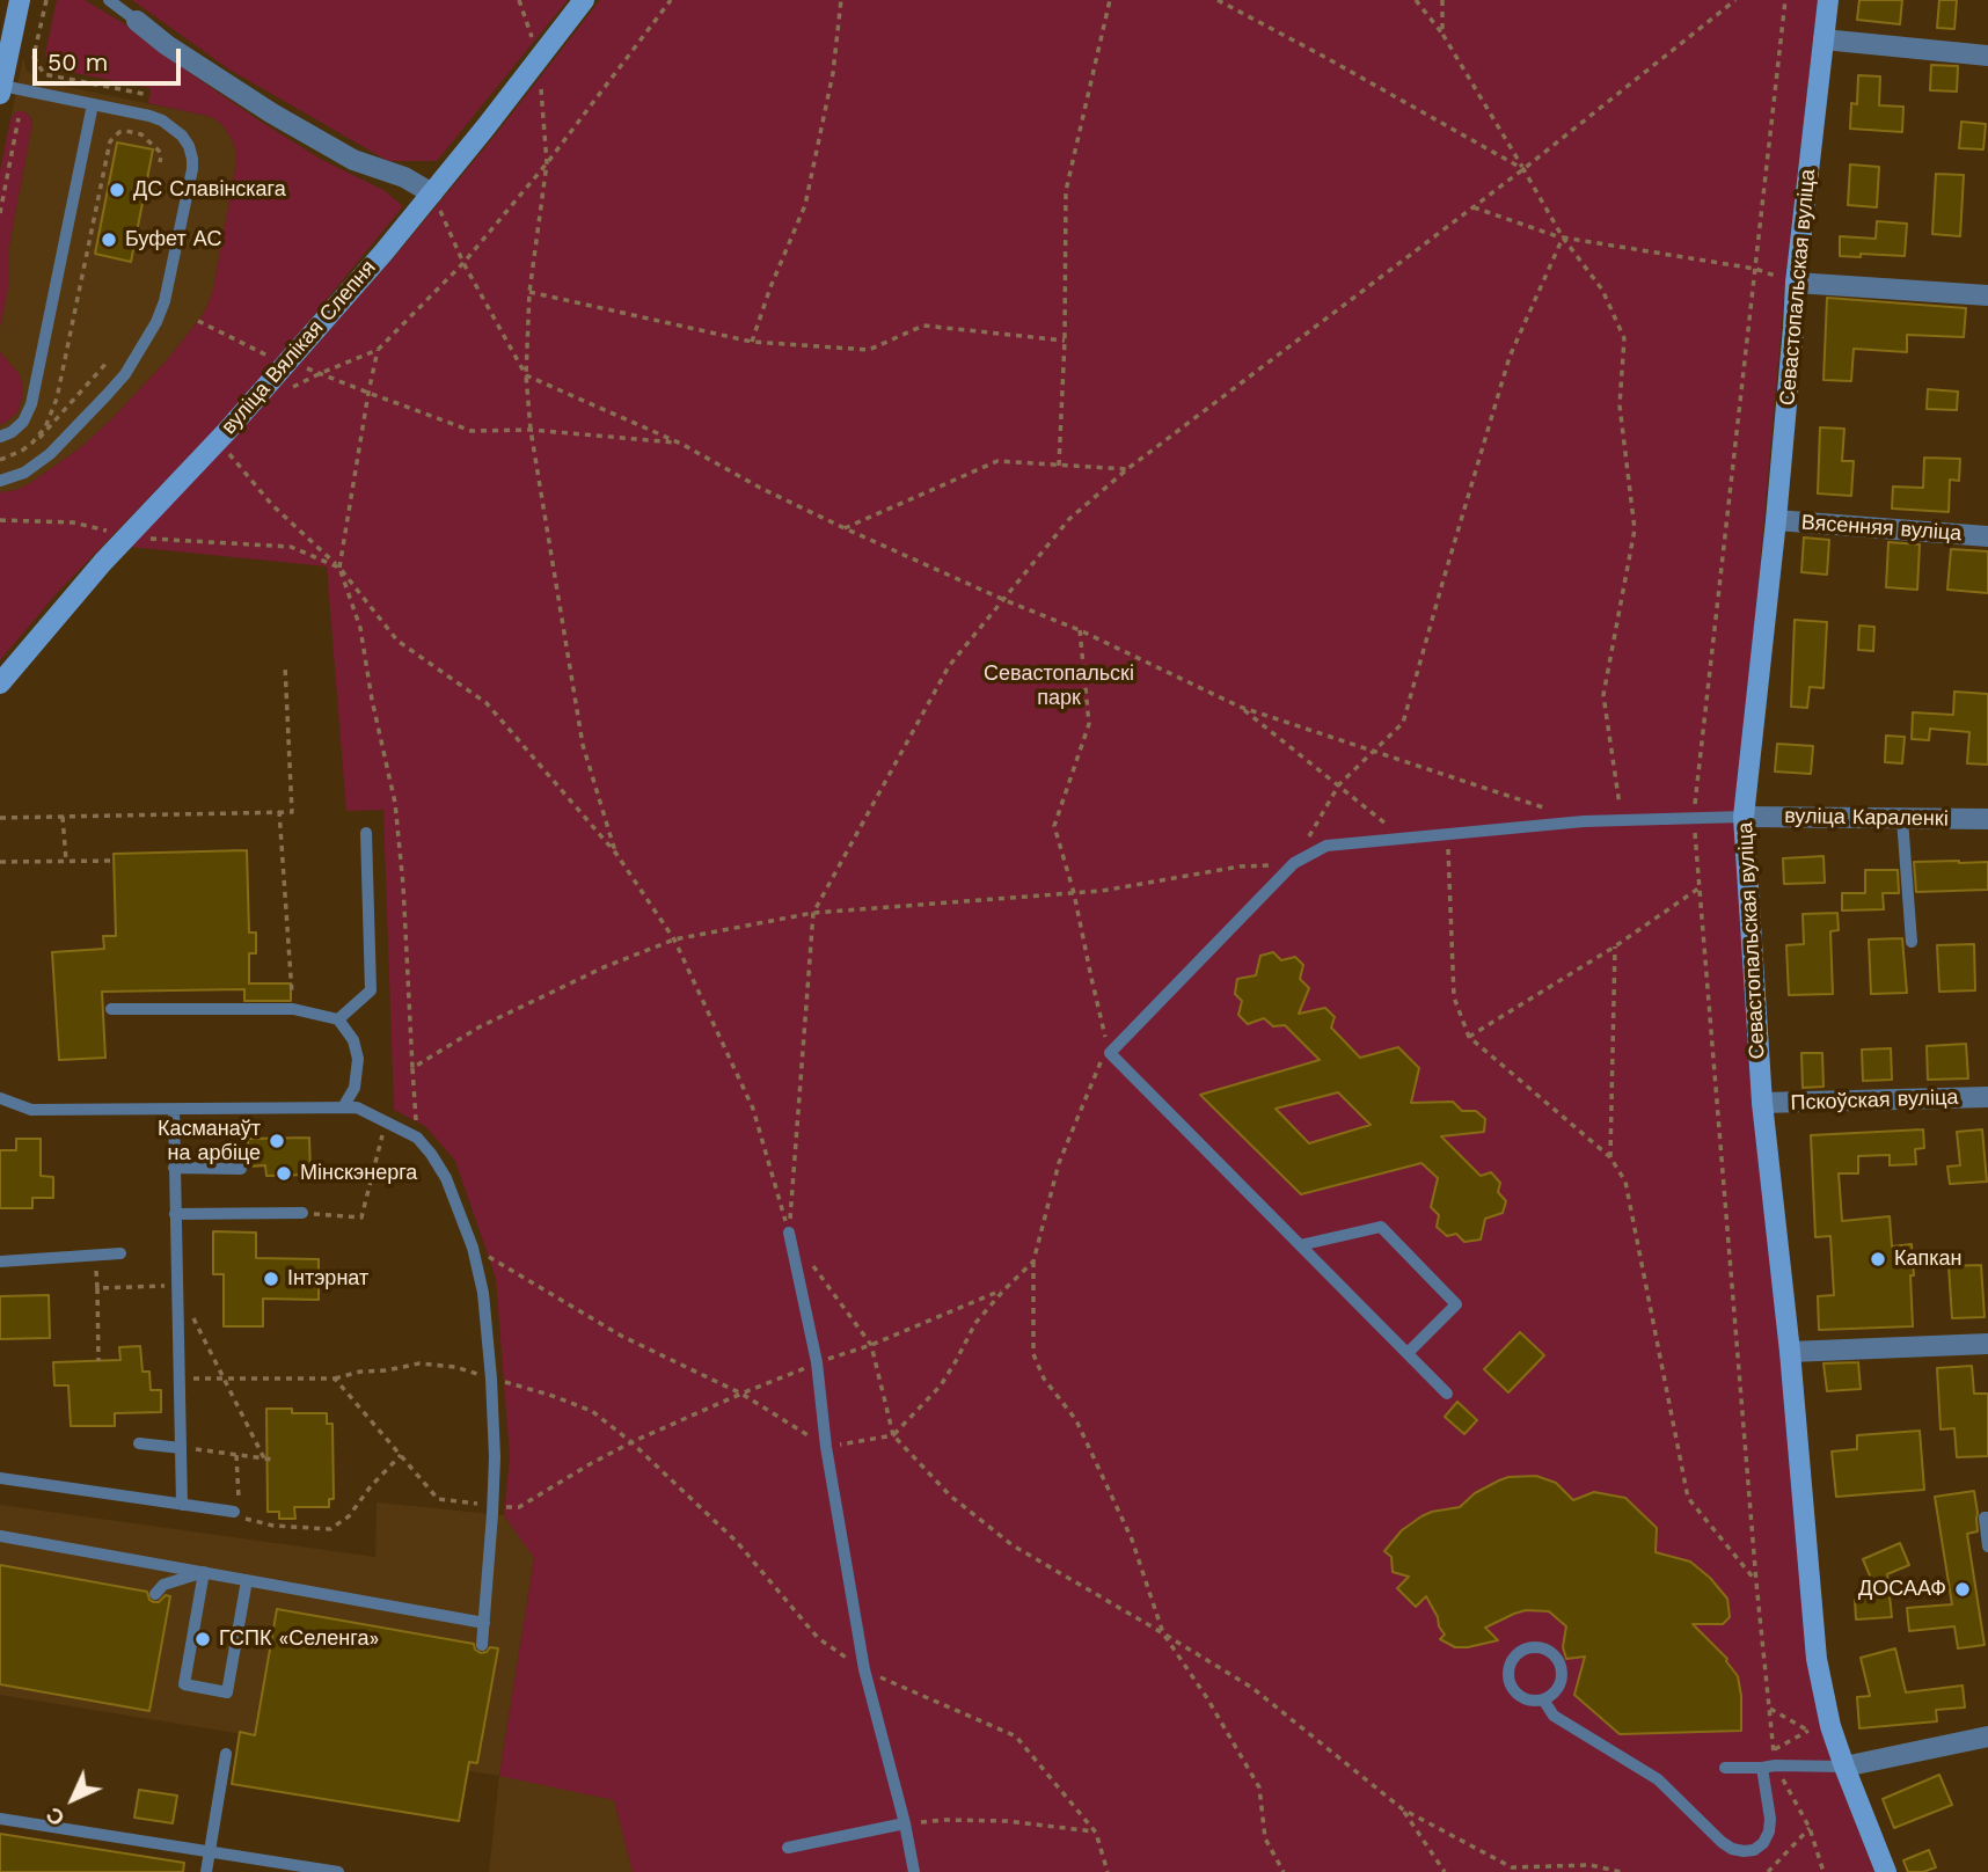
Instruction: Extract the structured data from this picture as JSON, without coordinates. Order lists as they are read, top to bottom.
{
  "streets": {
    "street": [
      "Севастопальская вуліца",
      "вуліца Вялікая Слепня",
      "Вясенняя вуліца",
      "вуліца Караленкі",
      "Пскоўская вуліца"
    ]
  },
  "crossings": [
    ["Севастопальская вуліца", "Вясенняя вуліца"],
    ["Севастопальская вуліца", "вуліца Караленкі"],
    ["Севастопальская вуліца", "Пскоўская вуліца"]
  ],
  "parks": ["Севастопальскі парк"],
  "places": [
    "ДС Славінскага",
    "Буфет АС",
    "Касманаўт на арбіце",
    "Мінскэнерга",
    "Капкан",
    "Інтэрнат",
    "ДОСААФ",
    "ГСПК «Селенга»"
  ],
  "scale_bar": "50 m",
  "north": "bottom left"
}
